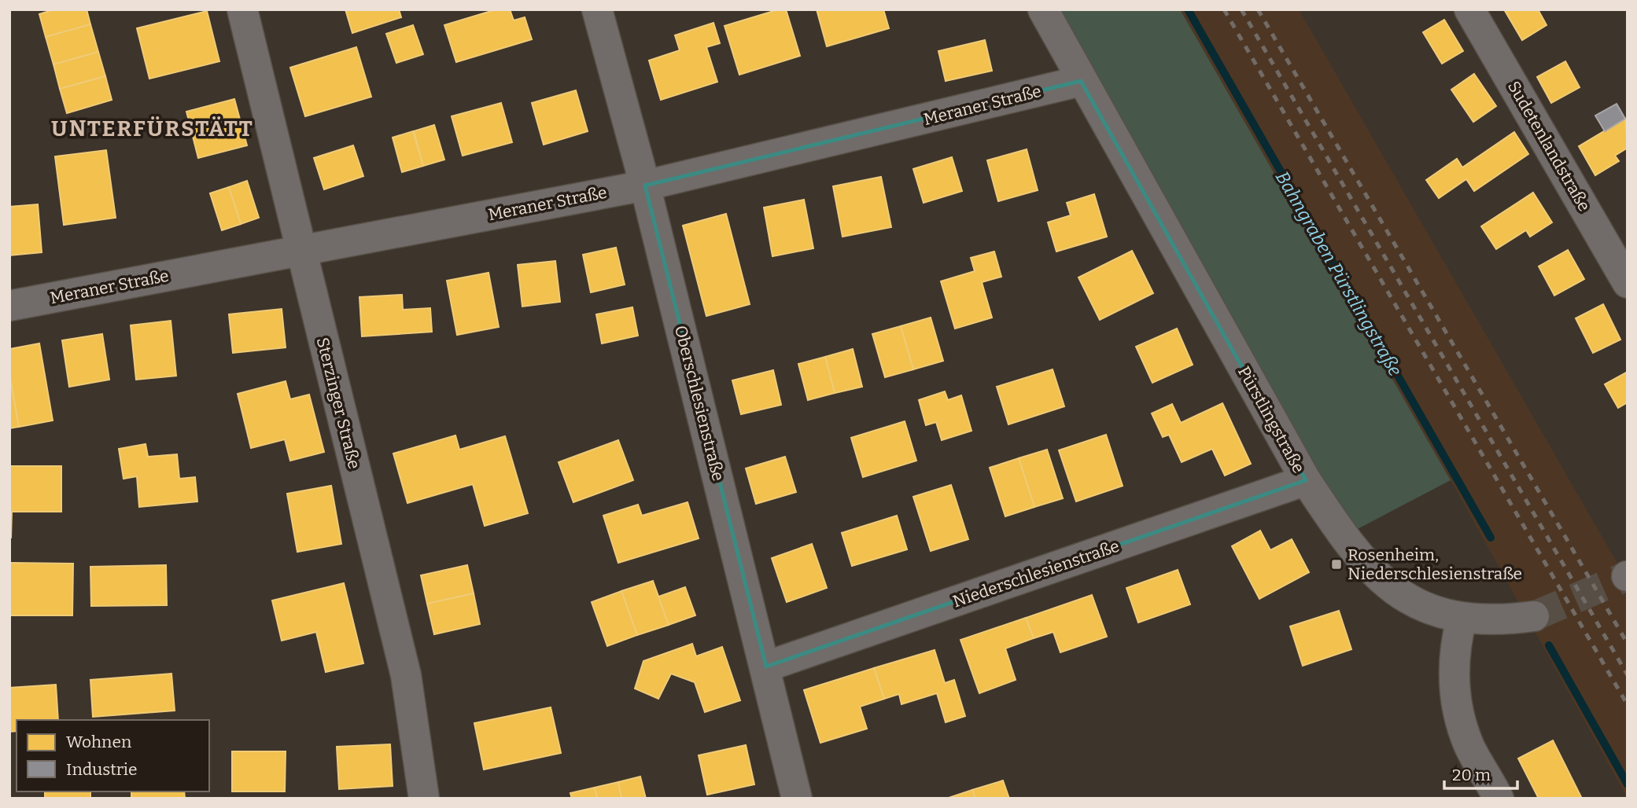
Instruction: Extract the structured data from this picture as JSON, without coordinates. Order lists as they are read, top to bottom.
{
  "streets": {
    "street": [
      "Meraner Straße",
      "Sudetenlandstraße",
      "Sterzinger Straße",
      "Oberschlesienstraße",
      "Pürstlingstraße",
      "Niederschlesienstraße"
    ]
  },
  "crossings": [
    ["Meraner Straße", "Sterzinger Straße"],
    ["Meraner Straße", "Oberschlesienstraße"],
    ["Meraner Straße", "Pürstlingstraße"],
    ["Oberschlesienstraße", "Niederschlesienstraße"],
    ["Pürstlingstraße", "Niederschlesienstraße"]
  ],
  "districts": ["UNTERFÜRSTÄTT"],
  "water": ["Bahngraben Pürstlingstraße"],
  "places": {
    "transit": ["Rosenheim, Niederschlesienstraße"]
  },
  "legend": ["Wohnen", "Industrie"],
  "scale_bar": "20 m"
}
